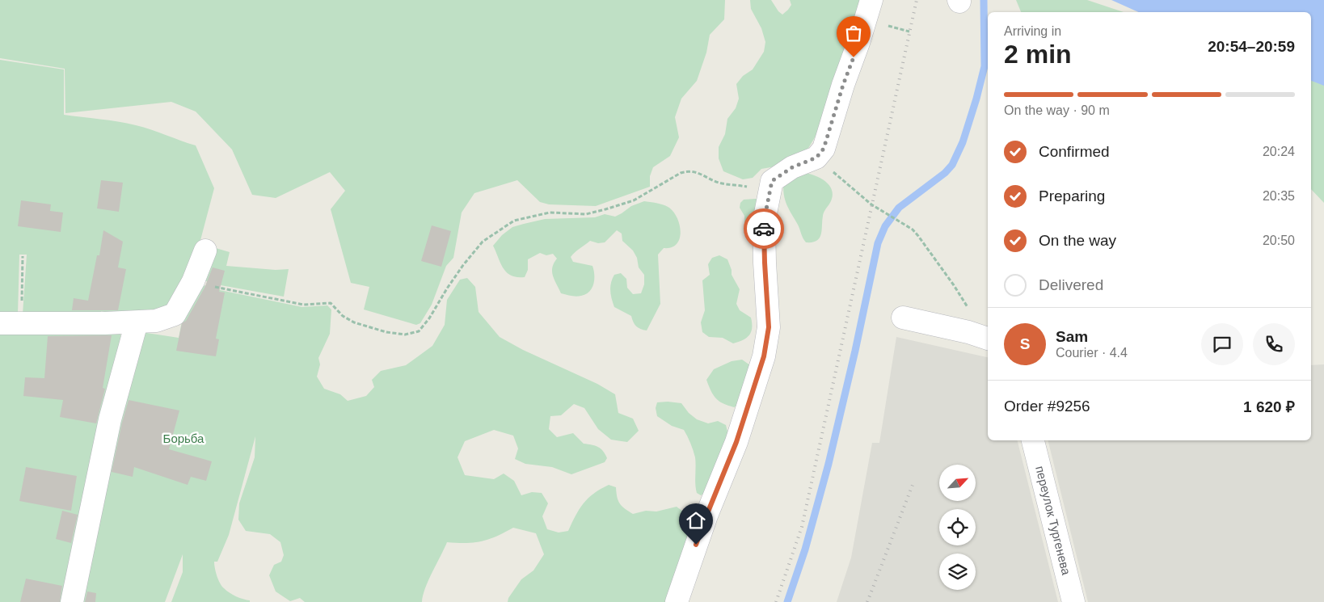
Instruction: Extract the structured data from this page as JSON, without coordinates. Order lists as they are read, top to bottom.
{
  "streets": {
    "street": ["переулок Тургенева"]
  },
  "parks": ["Борьба"],
  "north": "top right",
  "page": {
    "heading": ["2 min", "Arriving in", "20:54–20:59"],
    "panel": [
      "Sam",
      "Courier · 4.4",
      "Order #9256",
      "1 620 ₽"
    ],
    "bar": "On the way · 90 m",
    "list": [
      ["Confirmed", "20:24"],
      ["Preparing", "20:35"],
      ["On the way", "20:50"],
      "Delivered"
    ],
    "round": "S"
  }
}
